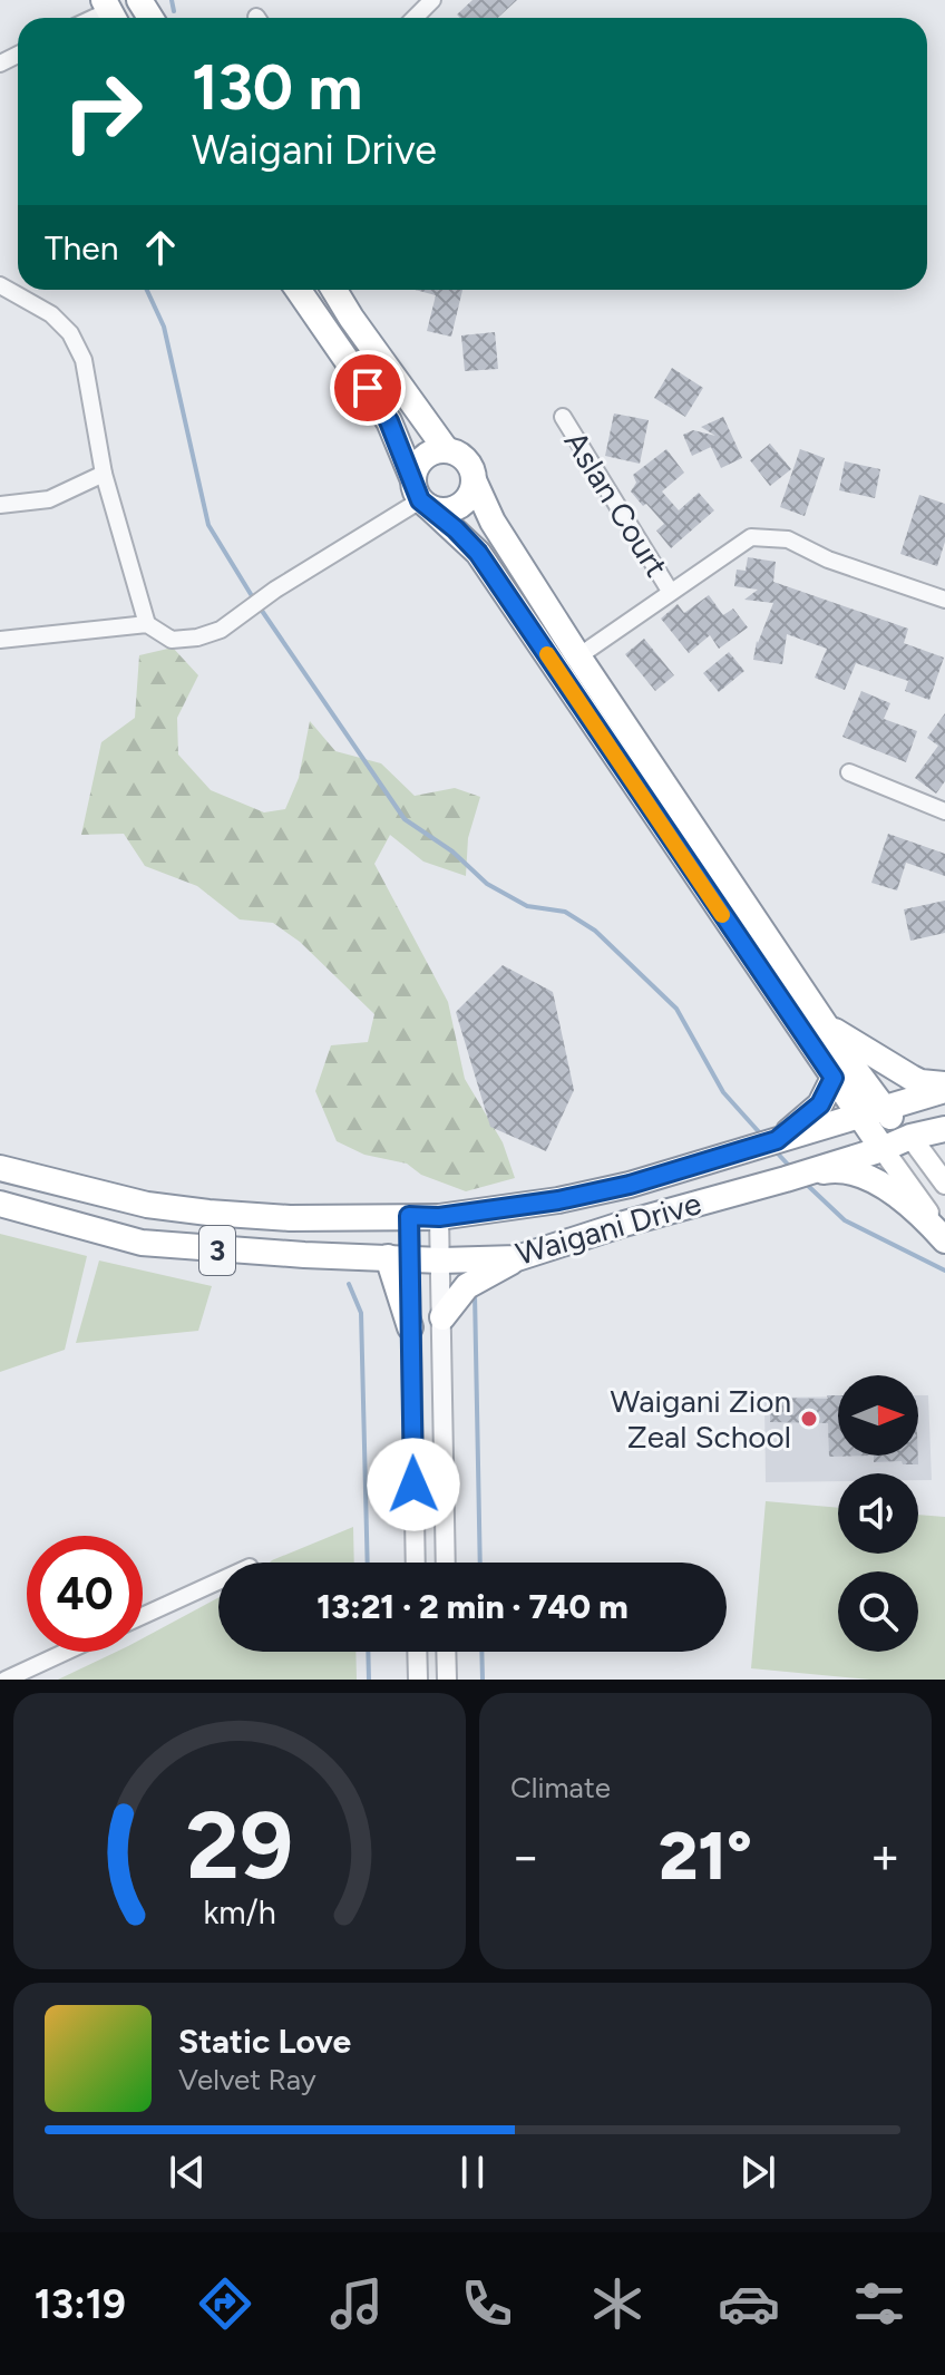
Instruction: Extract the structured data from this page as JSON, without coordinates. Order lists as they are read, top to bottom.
{
  "streets": {
    "highway": ["Waigani Drive", "3"],
    "street": ["Aslan Court"]
  },
  "places": ["Waigani Zion Zeal School"],
  "north": "right",
  "page": {
    "turn": ["130 m", "Waigani Drive"],
    "then": "Then",
    "limit": "40",
    "trip": "13:21 · 2 min · 740 m",
    "tile": "Climate",
    "heat": ["−", "21°", "+"],
    "song": ["Static Love", "Velvet Ray"],
    "tabs": "13:19",
    "gauge": ["29", "km/h"]
  }
}
